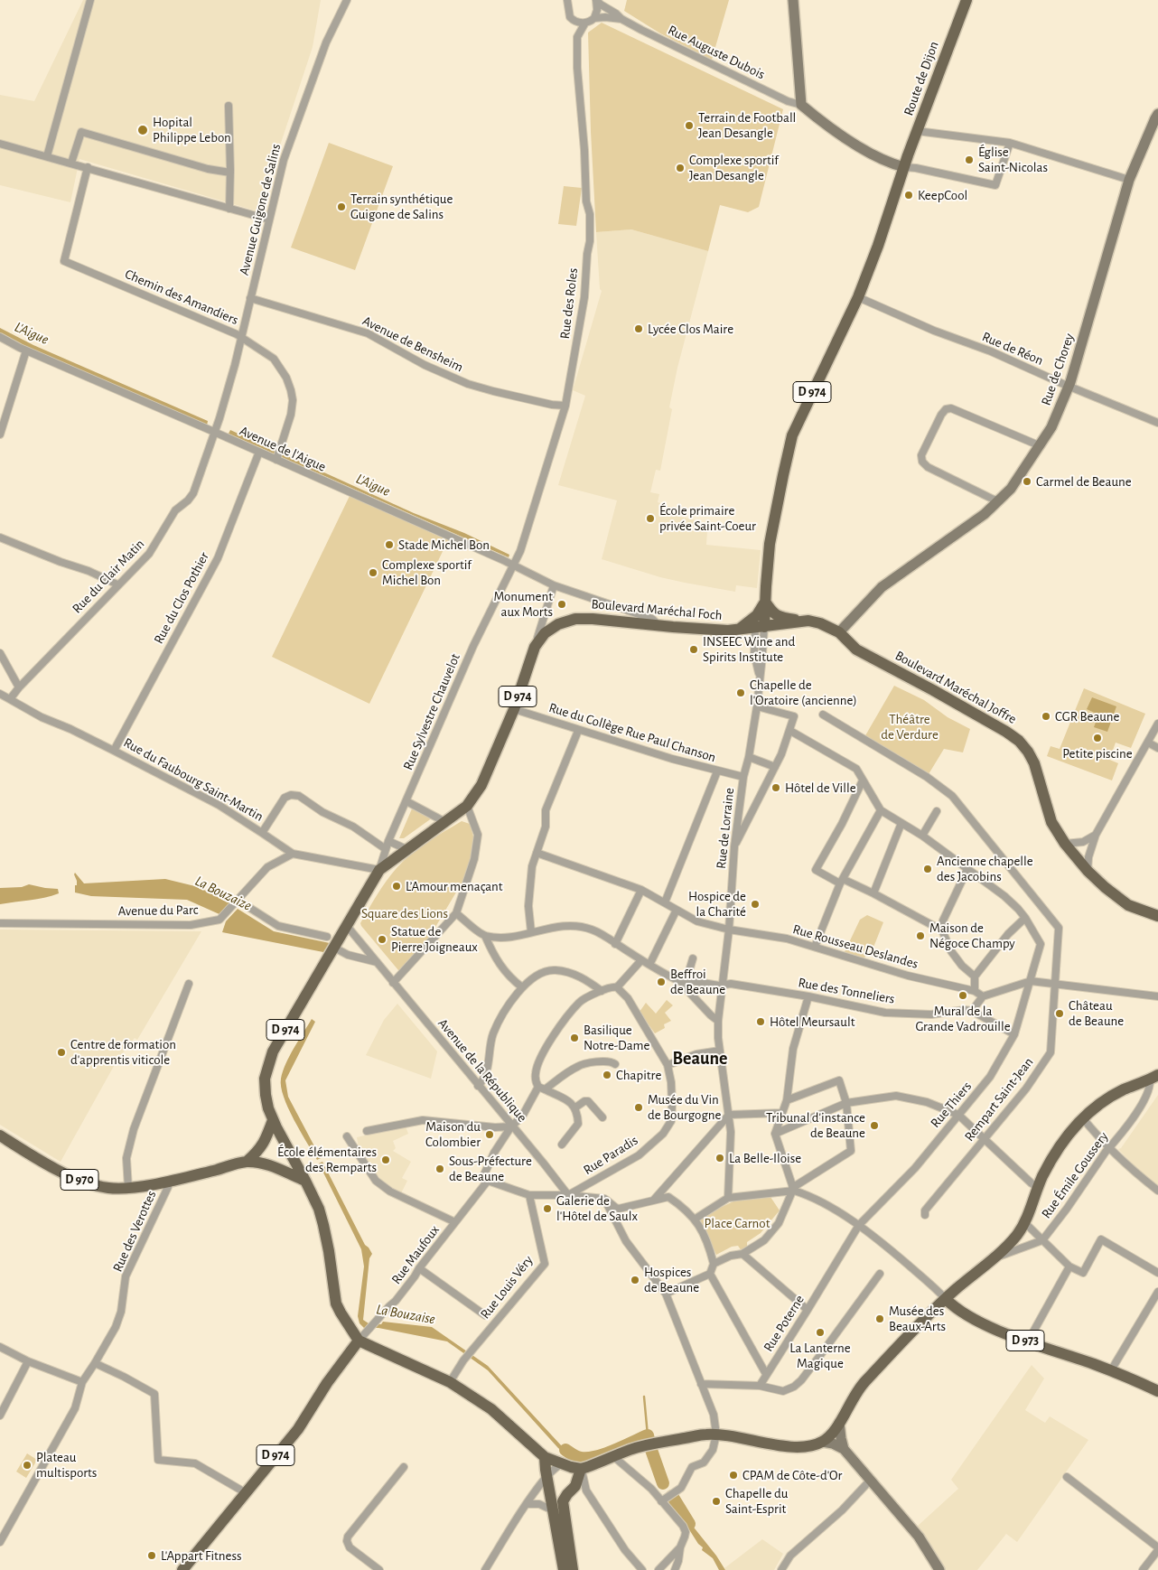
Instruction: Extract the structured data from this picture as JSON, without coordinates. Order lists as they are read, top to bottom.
{
  "streets": {
    "main road": [
      "Route de Dijon",
      "D 974",
      "Boulevard Maréchal Foch",
      "Boulevard Maréchal Joffre",
      "D 970",
      "D 973"
    ],
    "street": [
      "Rue Auguste Dubois",
      "Avenue Guigone de Salins",
      "Chemin des Amandiers",
      "Rue des Roles",
      "Avenue de Bensheim",
      "Rue de Réon",
      "Rue de Chorey",
      "Avenue de l'Aigue",
      "Rue du Clair Matin",
      "Rue du Clos Pothier",
      "Rue Sylvestre Chauvelot",
      "Rue du Collège Rue Paul Chanson",
      "Rue du Faubourg Saint-Martin",
      "Rue de Lorraine",
      "Avenue du Parc",
      "Rue Rousseau Deslandes",
      "Rue des Tonneliers",
      "Avenue de la République",
      "Rempart Saint-Jean",
      "Rue Thiers",
      "Rue Paradis",
      "Rue Émile Goussery",
      "Rue des Verottes",
      "Rue Maufoux",
      "Rue Louis Véry",
      "Rue Poterne"
    ]
  },
  "crossings": [
    ["Route de Dijon", "D 974"],
    ["Avenue Guigone de Salins", "Chemin des Amandiers"],
    ["Avenue Guigone de Salins", "Avenue de Bensheim"],
    ["Avenue Guigone de Salins", "Avenue de l'Aigue"],
    ["Avenue Guigone de Salins", "Rue du Clair Matin"],
    ["Chemin des Amandiers", "Avenue de l'Aigue"],
    ["Rue des Roles", "Avenue de Bensheim"],
    ["Rue des Roles", "Avenue de l'Aigue"],
    ["Rue des Roles", "Rue Sylvestre Chauvelot"],
    ["Rue de Réon", "Rue de Chorey"],
    ["Rue de Réon", "D 974"],
    ["Rue de Chorey", "Boulevard Maréchal Joffre"],
    ["D 974", "Boulevard Maréchal Foch"],
    ["D 974", "Boulevard Maréchal Joffre"],
    ["D 974", "Rue de Lorraine"],
    ["D 974", "Avenue de la République"],
    ["D 974", "Rue Maufoux"],
    ["Avenue de l'Aigue", "Rue du Clair Matin"],
    ["Avenue de l'Aigue", "Rue du Clos Pothier"],
    ["Avenue de l'Aigue", "Boulevard Maréchal Foch"],
    ["Avenue de l'Aigue", "Rue Sylvestre Chauvelot"],
    ["Rue du Clair Matin", "Rue du Faubourg Saint-Martin"],
    ["Rue du Clos Pothier", "Rue du Faubourg Saint-Martin"],
    ["Boulevard Maréchal Foch", "Boulevard Maréchal Joffre"],
    ["Boulevard Maréchal Foch", "Rue Sylvestre Chauvelot"],
    ["Boulevard Maréchal Foch", "Rue du Collège Rue Paul Chanson"],
    ["Boulevard Maréchal Foch", "Rue du Faubourg Saint-Martin"],
    ["Boulevard Maréchal Foch", "Rue de Lorraine"],
    ["Boulevard Maréchal Foch", "Avenue de la République"],
    ["Boulevard Maréchal Joffre", "Rue de Lorraine"],
    ["Rue Sylvestre Chauvelot", "Rue du Faubourg Saint-Martin"],
    ["Rue du Collège Rue Paul Chanson", "Rue de Lorraine"],
    ["Rue du Faubourg Saint-Martin", "Avenue du Parc"],
    ["Rue de Lorraine", "Rue Rousseau Deslandes"],
    ["Rue de Lorraine", "Rue des Tonneliers"],
    ["Rue des Tonneliers", "Rue Thiers"],
    ["Avenue de la République", "Rue Paradis"],
    ["Rue Thiers", "Rue Poterne"],
    ["D 970", "Rue des Verottes"]
  ],
  "districts": ["Beaune"],
  "water": ["L'Aigue", "La Bouzaize", "La Bouzaise"],
  "parks": ["Théâtre de Verdure", "Square des Lions", "Place Carnot"],
  "places": [
    "Terrain de Football Jean Desangle",
    "Hopital Philippe Lebon",
    "Église Saint-Nicolas",
    "Complexe sportif Jean Desangle",
    "KeepCool",
    "Terrain synthétique Guigone de Salins",
    "Lycée Clos Maire",
    "Carmel de Beaune",
    "École primaire privée Saint-Coeur",
    "Stade Michel Bon",
    "Complexe sportif Michel Bon",
    "Monument aux Morts",
    "INSEEC Wine and Spirits Institute",
    "Chapelle de l'Oratoire (ancienne)",
    "CGR Beaune",
    "Petite piscine",
    "Hôtel de Ville",
    "Ancienne chapelle des Jacobins",
    "L’Amour menaçant",
    "Hospice de la Charité",
    "Maison de Négoce Champy",
    "Statue de Pierre Joigneaux",
    "Beffroi de Beaune",
    "Mural de la Grande Vadrouille",
    "Château de Beaune",
    "Hôtel Meursault",
    "Basilique Notre-Dame",
    "Centre de formation d'apprentis viticole",
    "Chapitre",
    "Musée du Vin de Bourgogne",
    "Tribunal d'instance de Beaune",
    "Maison du Colombier",
    "La Belle-Iloise",
    "École élémentaires des Remparts",
    "Sous-Préfecture de Beaune",
    "Galerie de l'Hôtel de Saulx",
    "Hospices de Beaune",
    "Musée des Beaux-Arts",
    "La Lanterne Magique",
    "Plateau multisports",
    "CPAM de Côte-d'Or",
    "Chapelle du Saint-Esprit",
    "L'Appart Fitness"
  ]
}
